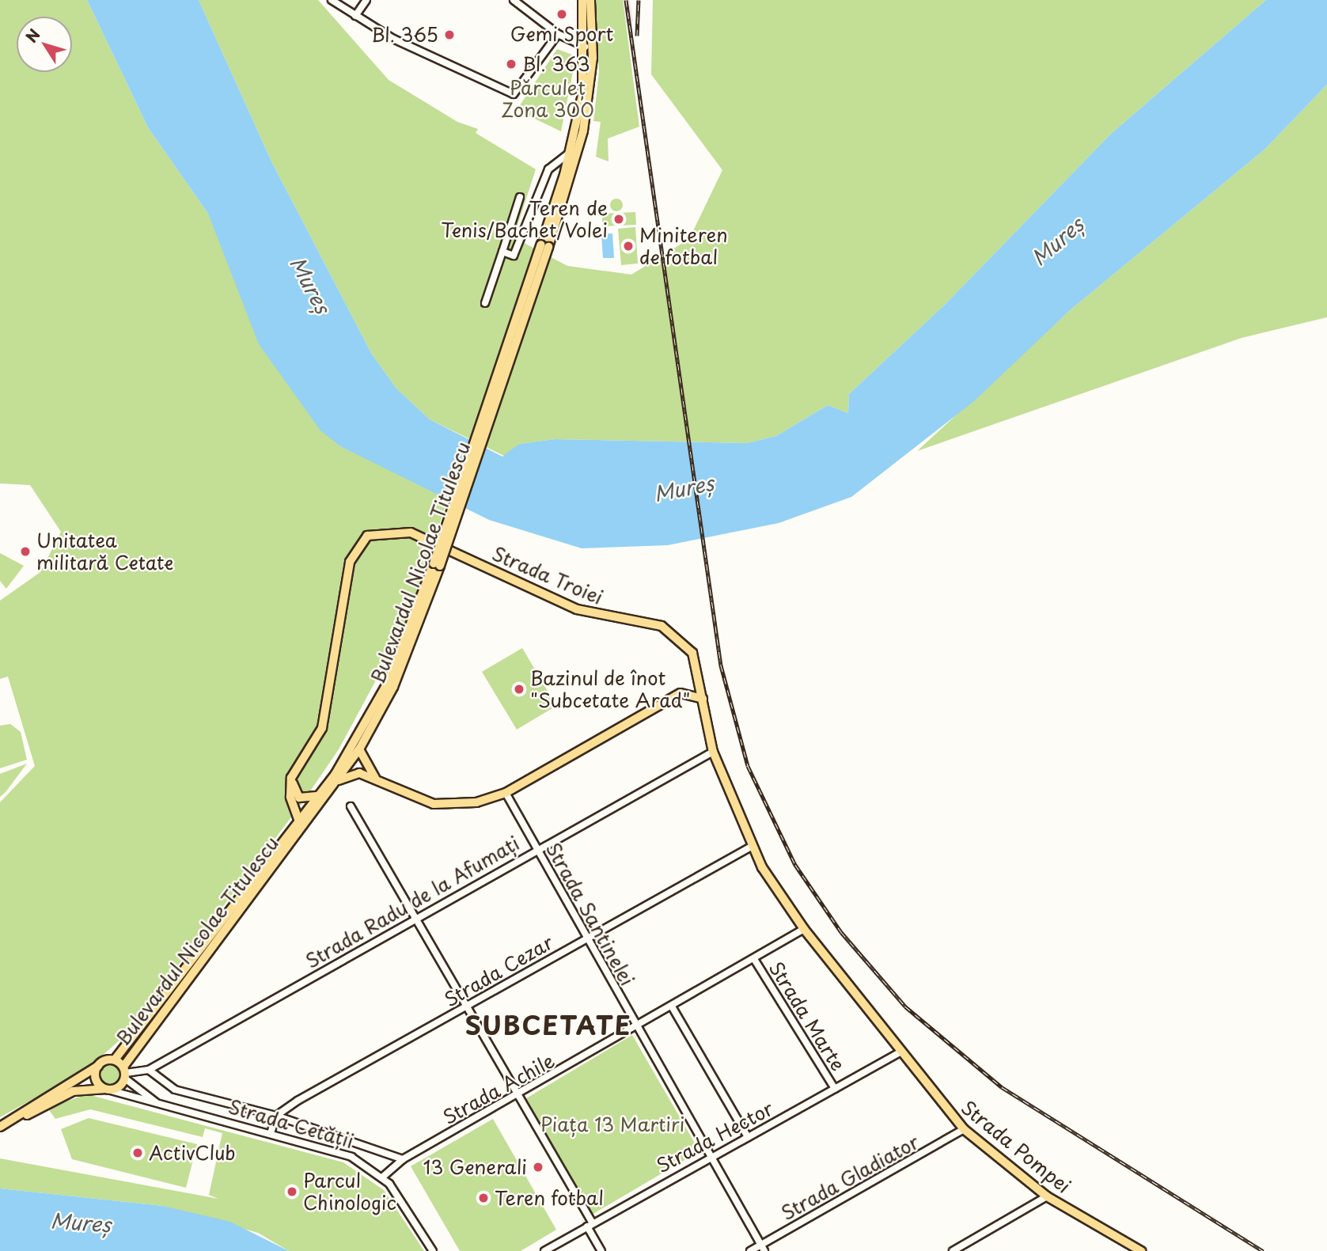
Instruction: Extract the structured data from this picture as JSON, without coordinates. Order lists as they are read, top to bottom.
{
  "streets": {
    "main road": [
      "Bulevardul Nicolae Titulescu",
      "Strada Troiei",
      "Strada Cetății",
      "Strada Pompei"
    ],
    "street": [
      "Strada Radu de la Afumați",
      "Strada Santinelei",
      "Strada Cezar",
      "Strada Marte",
      "Strada Achile",
      "Strada Hector",
      "Strada Gladiator"
    ]
  },
  "crossings": [
    ["Bulevardul Nicolae Titulescu", "Strada Radu de la Afumați"],
    ["Bulevardul Nicolae Titulescu", "Strada Cetății"],
    ["Strada Troiei", "Strada Radu de la Afumați"],
    ["Strada Troiei", "Strada Cezar"],
    ["Strada Troiei", "Strada Achile"],
    ["Strada Troiei", "Strada Pompei"],
    ["Strada Radu de la Afumați", "Strada Santinelei"],
    ["Strada Radu de la Afumați", "Strada Cetății"],
    ["Strada Santinelei", "Strada Cezar"],
    ["Strada Santinelei", "Strada Achile"],
    ["Strada Santinelei", "Strada Hector"],
    ["Strada Santinelei", "Strada Gladiator"],
    ["Strada Marte", "Strada Achile"],
    ["Strada Marte", "Strada Hector"],
    ["Strada Achile", "Strada Cetății"],
    ["Strada Hector", "Strada Pompei"],
    ["Strada Pompei", "Strada Gladiator"]
  ],
  "districts": ["SUBCETATE"],
  "water": ["Mureș"],
  "parks": ["Părculeț Zona 300", "Piața 13 Martiri"],
  "places": [
    "Gemi Sport",
    "Bl. 365",
    "Bl. 363",
    "Teren de Tenis/Bachet/Volei",
    "Miniteren de fotbal",
    "Unitatea militară Cetate",
    "Bazinul de înot \"Subcetate Arad\"",
    "ActivClub",
    "13 Generali",
    "Parcul Chinologic",
    "Teren fotbal"
  ],
  "north": "top left"
}
